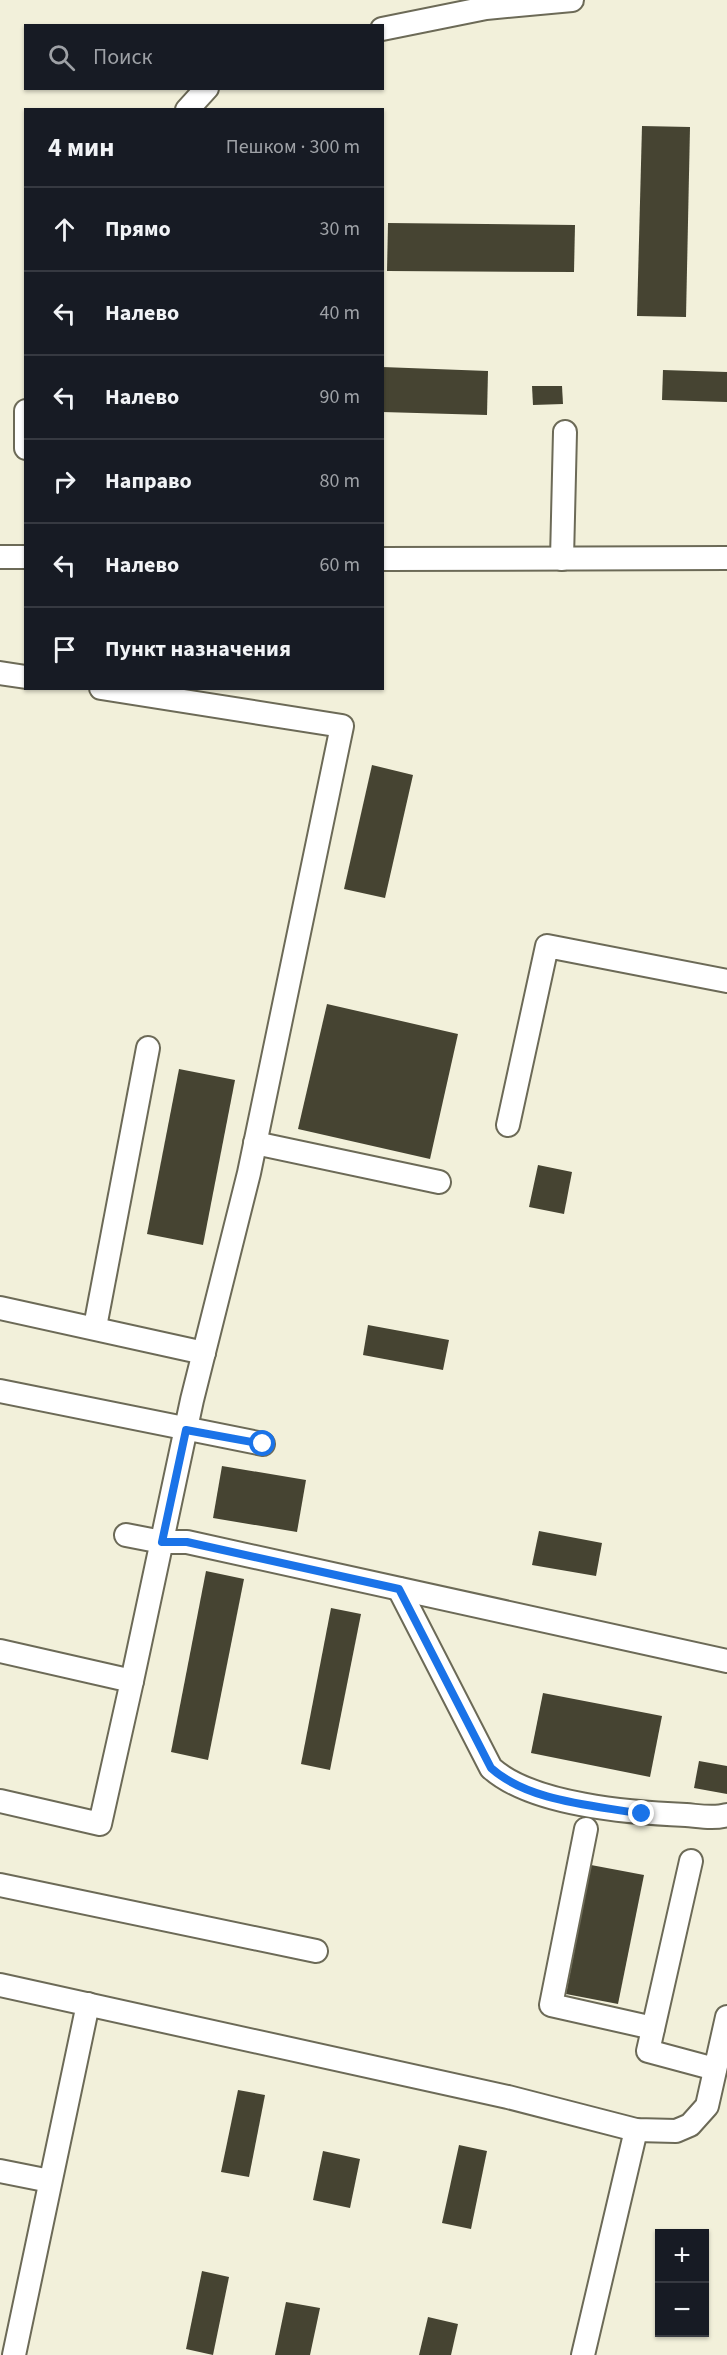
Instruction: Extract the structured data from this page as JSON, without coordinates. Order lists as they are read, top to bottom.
{
  "page": {
    "search": "Поиск",
    "heading": ["4 мин", "Пешком · 300 m"],
    "list": [
      ["Прямо", "30 m"],
      ["Налево", "40 m"],
      ["Налево", "90 m"],
      ["Направо", "80 m"],
      ["Налево", "60 m"],
      "Пункт назначения"
    ],
    "map_buttons": ["+", "−"]
  }
}
